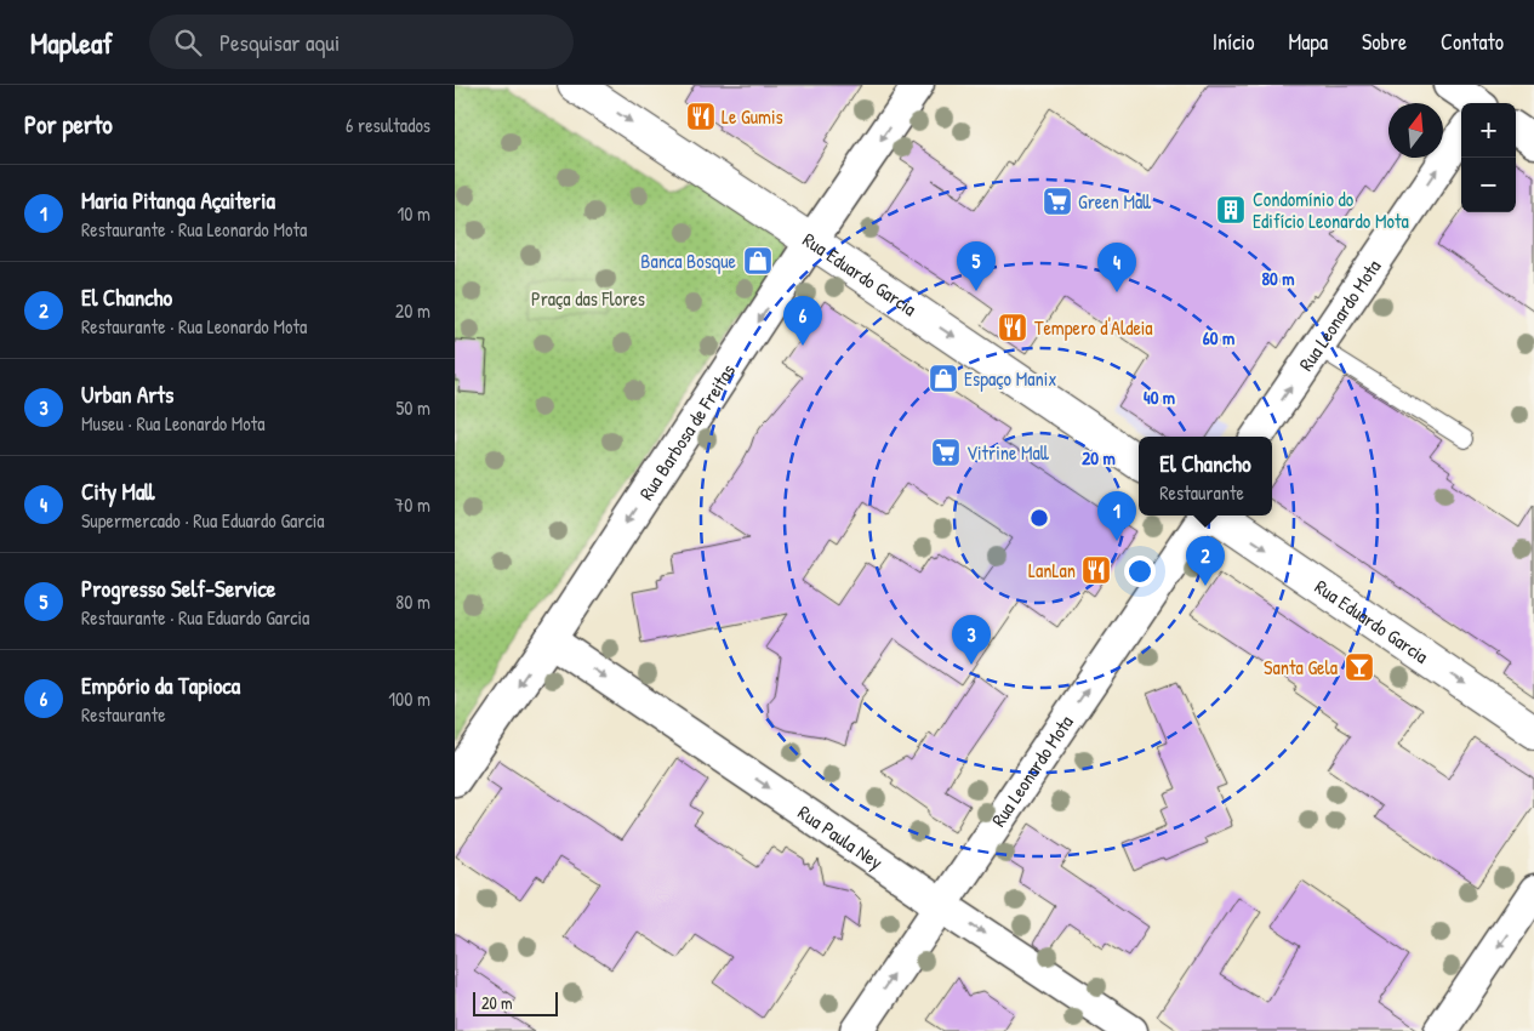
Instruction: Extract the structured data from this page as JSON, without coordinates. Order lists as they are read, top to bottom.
{
  "streets": {
    "main road": ["Rua Eduardo Garcia"],
    "street": ["Rua Leonardo Mota", "Rua Barbosa de Freitas", "Rua Paula Ney"]
  },
  "crossings": [
    ["Rua Eduardo Garcia", "Rua Barbosa de Freitas"],
    ["Rua Leonardo Mota", "Rua Paula Ney"],
    ["Rua Barbosa de Freitas", "Rua Paula Ney"]
  ],
  "one_way": [
    "Rua Eduardo Garcia",
    "Rua Leonardo Mota",
    "Rua Barbosa de Freitas",
    "Rua Paula Ney"
  ],
  "parks": ["Praça das Flores"],
  "places": {
    "restaurant": ["Le Gumis", "Tempero d'Aldeia", "LanLan"],
    "supermarket": ["Green Mall", "Vitrine Mall"],
    "building": ["Condomínio do Edifício Leonardo Mota"],
    "shop": ["Banca Bosque", "Espaço Manix"],
    "bar": ["Santa Gela"]
  },
  "scale_bar": "20 m",
  "north": "top",
  "page": {
    "header": "Mapleaf",
    "search": "Pesquisar aqui",
    "nav": [
      "Início",
      "Mapa",
      "Sobre",
      "Contato"
    ],
    "heading": ["Por perto", "6 resultados"],
    "map_buttons": ["+", "−"],
    "list": [
      {
        "mark": "1",
        "name": "Maria Pitanga Açaiteria",
        "note": "Restaurante · Rua Leonardo Mota",
        "value": "10 m"
      },
      {
        "mark": "2",
        "name": "El Chancho",
        "note": "Restaurante · Rua Leonardo Mota",
        "value": "20 m"
      },
      {
        "mark": "3",
        "name": "Urban Arts",
        "note": "Museu · Rua Leonardo Mota",
        "value": "50 m"
      },
      {
        "mark": "4",
        "name": "City Mall",
        "note": "Supermercado · Rua Eduardo Garcia",
        "value": "70 m"
      },
      {
        "mark": "5",
        "name": "Progresso Self-Service",
        "note": "Restaurante · Rua Eduardo Garcia",
        "value": "80 m"
      },
      {
        "mark": "6",
        "name": "Empório da Tapioca",
        "note": "Restaurante",
        "value": "100 m"
      }
    ],
    "pins": [
      "5",
      "4",
      "6",
      "1",
      "2",
      "3"
    ],
    "popup": ["El Chancho", "Restaurante"],
    "scale": "20 m"
  },
  "rings": [
    "80 m",
    "60 m",
    "40 m",
    "20 m"
  ]
}
